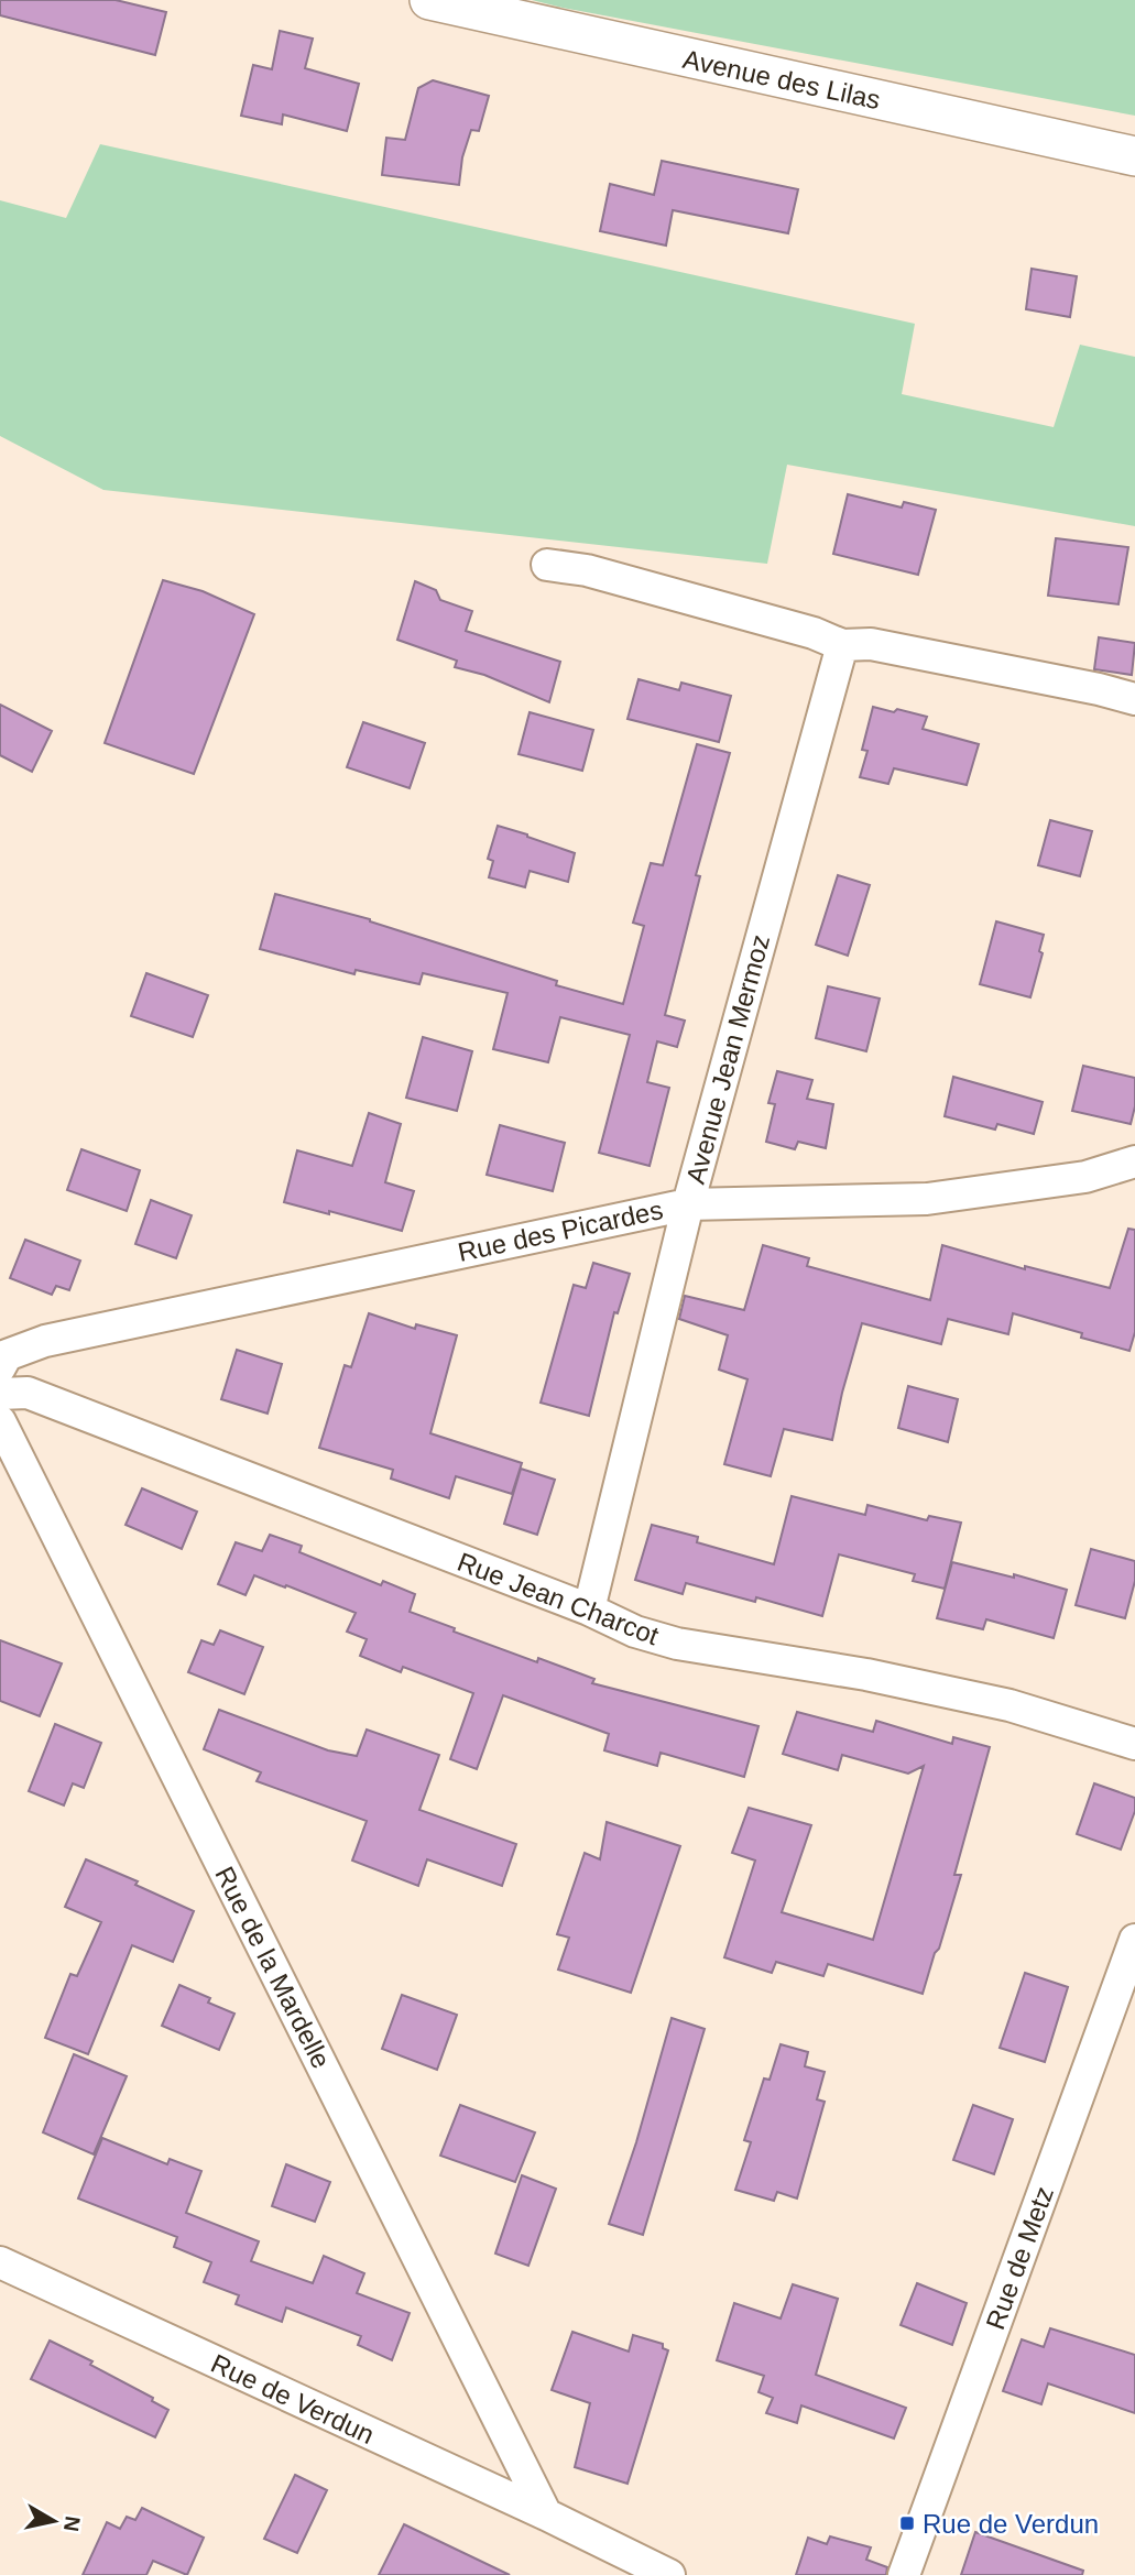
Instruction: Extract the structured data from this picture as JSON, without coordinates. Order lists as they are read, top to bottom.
{
  "streets": {
    "street": [
      "Avenue des Lilas",
      "Avenue Jean Mermoz",
      "Rue des Picardes",
      "Rue Jean Charcot",
      "Rue de la Mardelle",
      "Rue de Metz",
      "Rue de Verdun"
    ]
  },
  "crossings": [
    ["Avenue Jean Mermoz", "Rue des Picardes"],
    ["Avenue Jean Mermoz", "Rue Jean Charcot"],
    ["Rue de la Mardelle", "Rue de Verdun"]
  ],
  "places": {
    "transit": ["Rue de Verdun"]
  },
  "north": "right"
}
